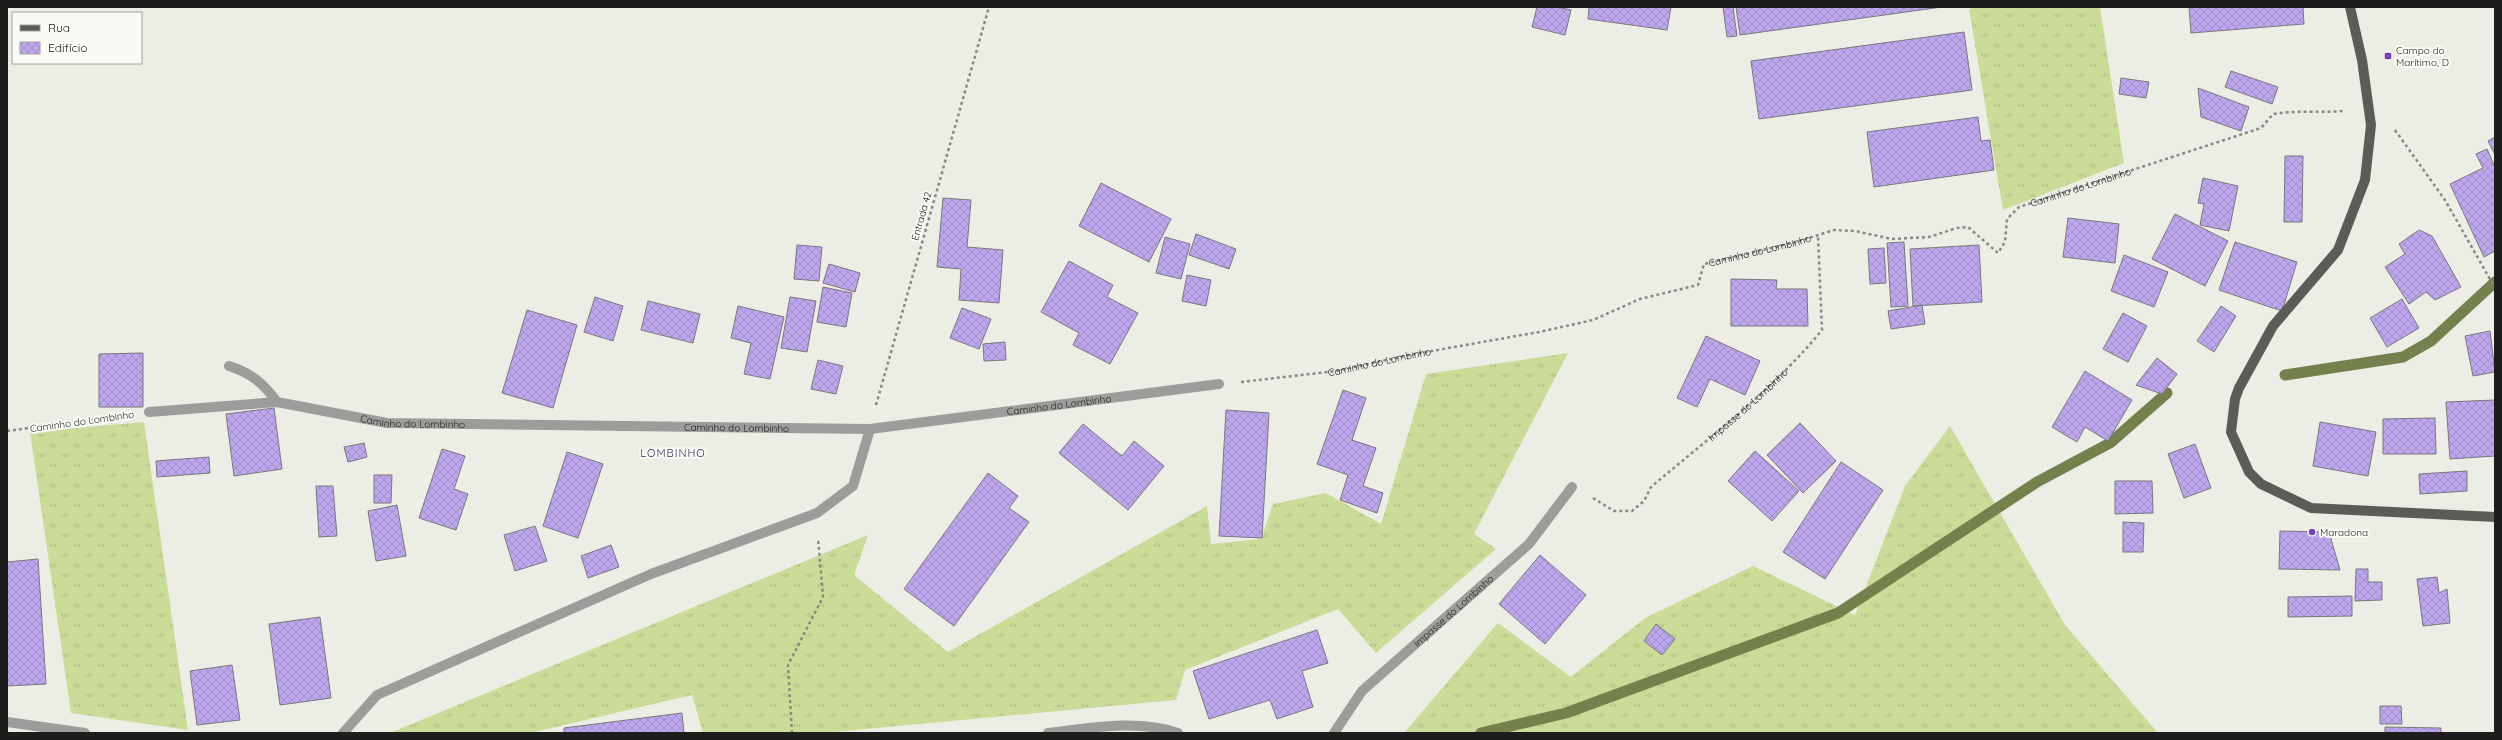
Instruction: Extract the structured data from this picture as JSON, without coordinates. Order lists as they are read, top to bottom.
{
  "streets": {
    "street": ["Caminho do Lombinho", "Impasse do Lombinho"],
    "path": ["Entrada 42"]
  },
  "crossings": [
    ["Caminho do Lombinho", "Entrada 42"],
    ["Caminho do Lombinho", "Impasse do Lombinho"]
  ],
  "districts": ["LOMBINHO"],
  "places": {
    "transit": ["Campo do Marítimo, D"],
    "other": ["Maradona"]
  },
  "legend": ["Rua", "Edifício"]
}
